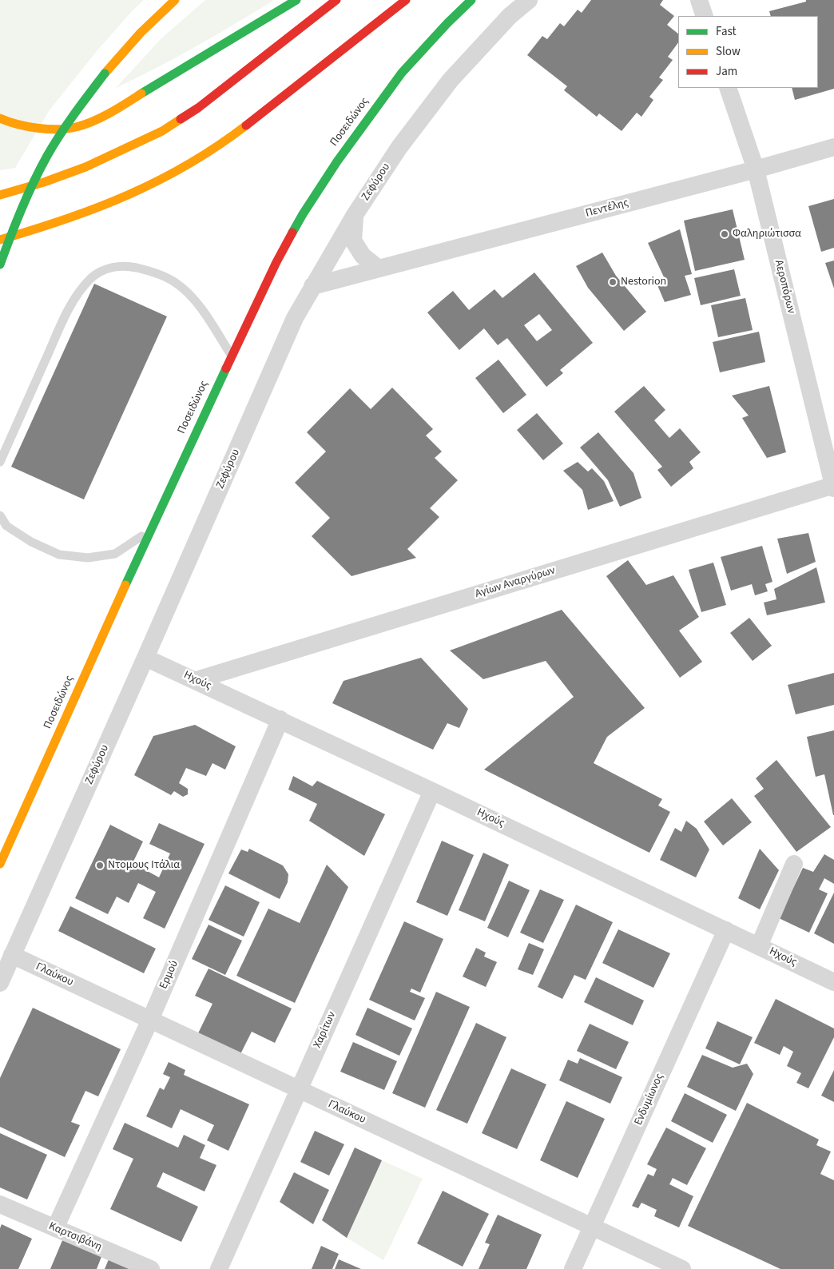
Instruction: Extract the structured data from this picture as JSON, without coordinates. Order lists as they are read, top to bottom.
{
  "streets": {
    "highway": ["Ποσειδώνος"],
    "street": [
      "Ζεφύρου",
      "Πεντέλης",
      "Αεροπόρων",
      "Αγίων Αναργύρων",
      "Ηχούς",
      "Γλαύκου",
      "Ερμού",
      "Χαρίτων",
      "Ενδυμίωνος",
      "Καρτσιβάνη"
    ]
  },
  "crossings": [
    ["Ζεφύρου", "Πεντέλης"],
    ["Ζεφύρου", "Ηχούς"],
    ["Ζεφύρου", "Γλαύκου"],
    ["Πεντέλης", "Αεροπόρων"],
    ["Αεροπόρων", "Αγίων Αναργύρων"],
    ["Αγίων Αναργύρων", "Ηχούς"],
    ["Ηχούς", "Ερμού"],
    ["Ηχούς", "Χαρίτων"],
    ["Ηχούς", "Ενδυμίωνος"],
    ["Γλαύκου", "Ερμού"],
    ["Γλαύκου", "Χαρίτων"],
    ["Γλαύκου", "Ενδυμίωνος"],
    ["Ερμού", "Καρτσιβάνη"]
  ],
  "places": ["Φαληριώτισσα", "Nestorion", "Ντομους Ιτάλια"],
  "legend": ["Fast", "Slow", "Jam"]
}
